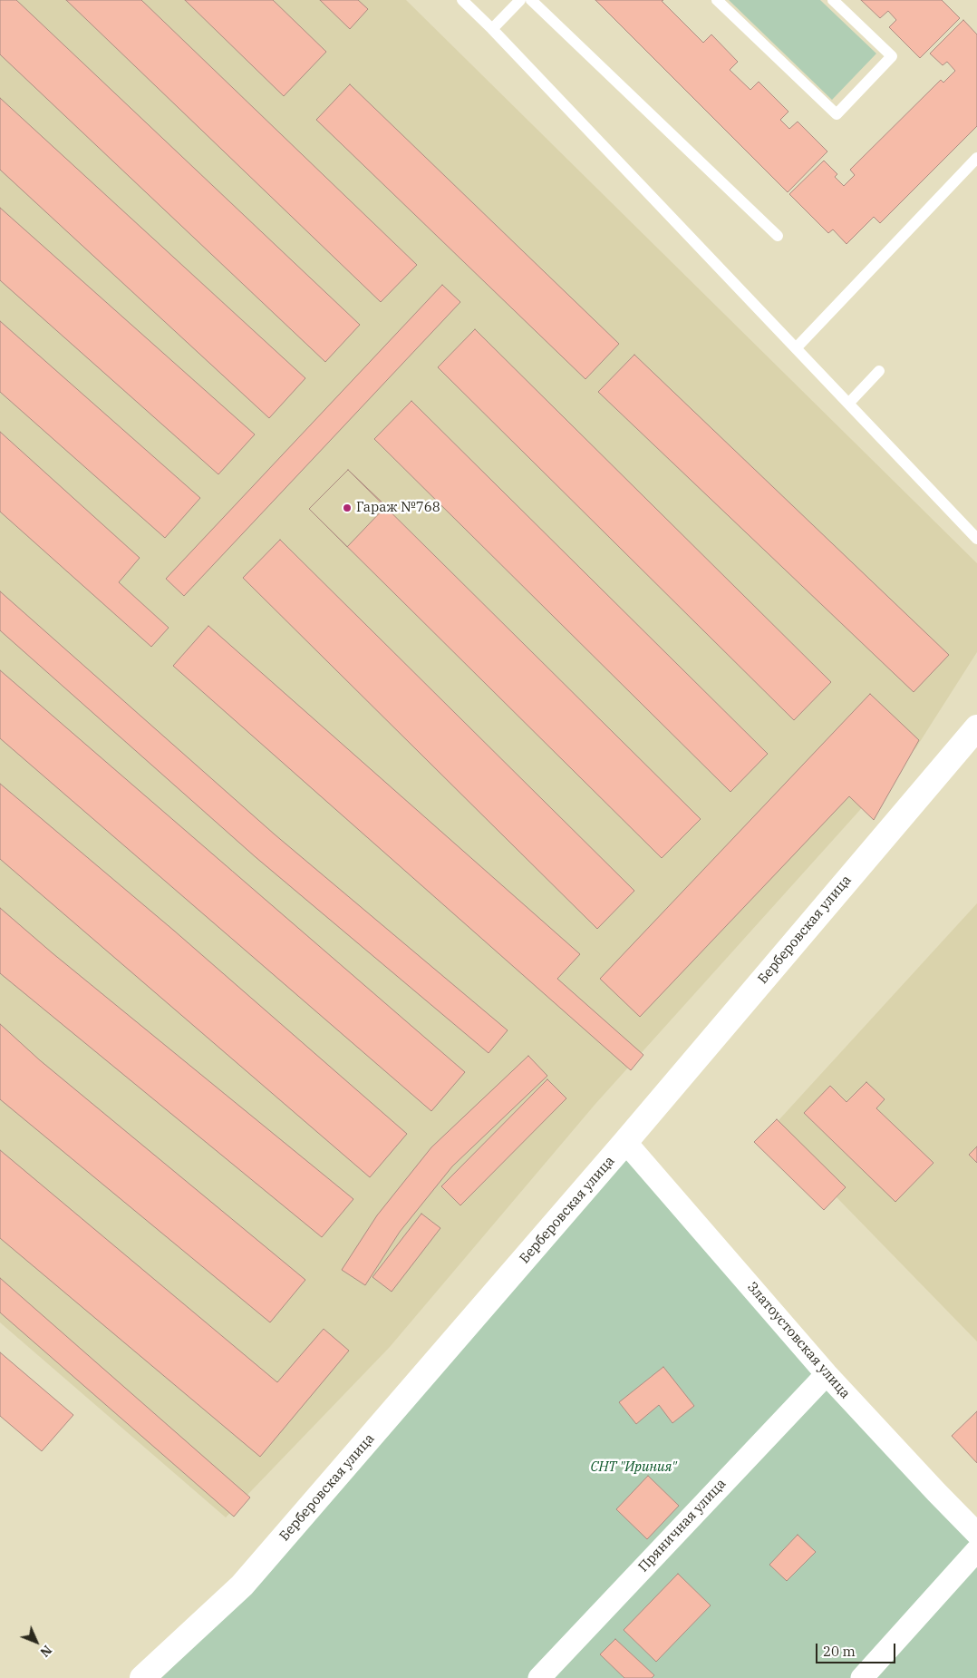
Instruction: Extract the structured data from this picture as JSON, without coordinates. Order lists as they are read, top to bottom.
{
  "streets": {
    "street": ["Берберовская улица", "Златоустовская улица", "Пряничная улица"]
  },
  "crossings": [
    ["Берберовская улица", "Златоустовская улица"],
    ["Златоустовская улица", "Пряничная улица"]
  ],
  "parks": ["СНТ \"Ириния\""],
  "places": ["Гараж №768"],
  "scale_bar": "20 m",
  "north": "bottom right"
}
